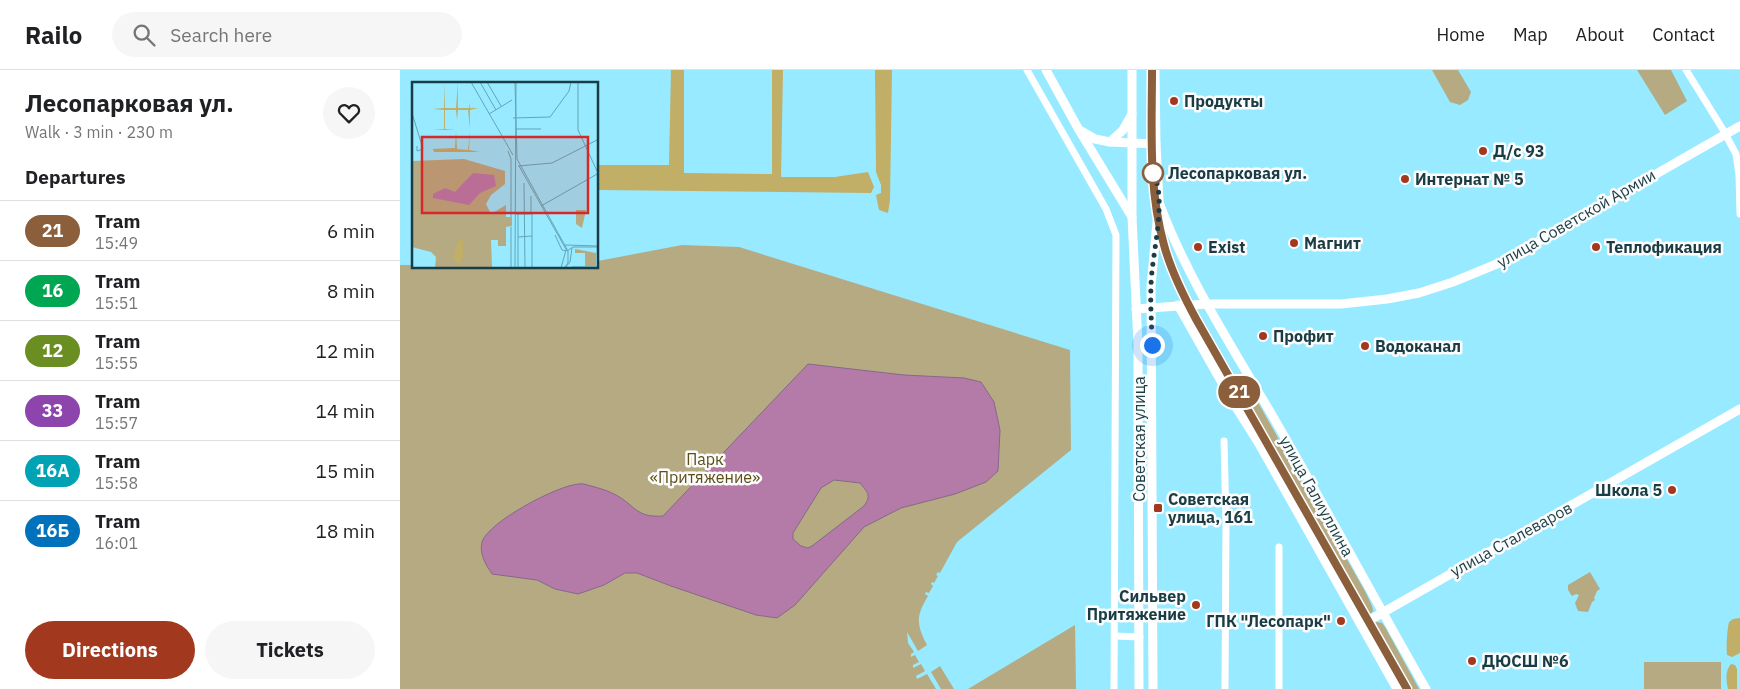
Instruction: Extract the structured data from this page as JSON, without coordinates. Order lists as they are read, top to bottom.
{
  "streets": {
    "main road": [
      "улица Советской Армии",
      "Советская улица",
      "улица Галиуллина",
      "улица Сталеваров"
    ]
  },
  "crossings": [
    ["улица Советской Армии", "Советская улица"],
    ["улица Советской Армии", "улица Галиуллина"],
    ["Советская улица", "улица Галиуллина"],
    ["улица Галиуллина", "улица Сталеваров"]
  ],
  "parks": ["Парк «Притяжение»"],
  "places": {
    "other": [
      "Продукты",
      "Д/с 93",
      "Лесопарковая ул.",
      "Интернат № 5",
      "Магнит",
      "Exist",
      "Теплофикация",
      "Профит",
      "Водоканал",
      "Школа 5",
      "Сильвер Притяжение",
      "ГПК \"Лесопарк\"",
      "ДЮСШ №6"
    ],
    "transit": ["Советская улица, 161"]
  },
  "lines": ["tram line 21"],
  "page": {
    "header": "Railo",
    "search": "Search here",
    "nav": [
      "Home",
      "Map",
      "About",
      "Contact"
    ],
    "heading": [
      ["Лесопарковая ул.", "Walk · 3 min · 230 m"],
      "Departures"
    ],
    "on_map": "21",
    "list": [
      {
        "mark": "21",
        "name": "Tram",
        "note": "15:49",
        "value": "6 min"
      },
      {
        "mark": "16",
        "name": "Tram",
        "note": "15:51",
        "value": "8 min"
      },
      {
        "mark": "12",
        "name": "Tram",
        "note": "15:55",
        "value": "12 min"
      },
      {
        "mark": "33",
        "name": "Tram",
        "note": "15:57",
        "value": "14 min"
      },
      {
        "mark": "16А",
        "name": "Tram",
        "note": "15:58",
        "value": "15 min"
      },
      {
        "mark": "16Б",
        "name": "Tram",
        "note": "16:01",
        "value": "18 min"
      }
    ],
    "buttons": ["Directions", "Tickets"]
  }
}
